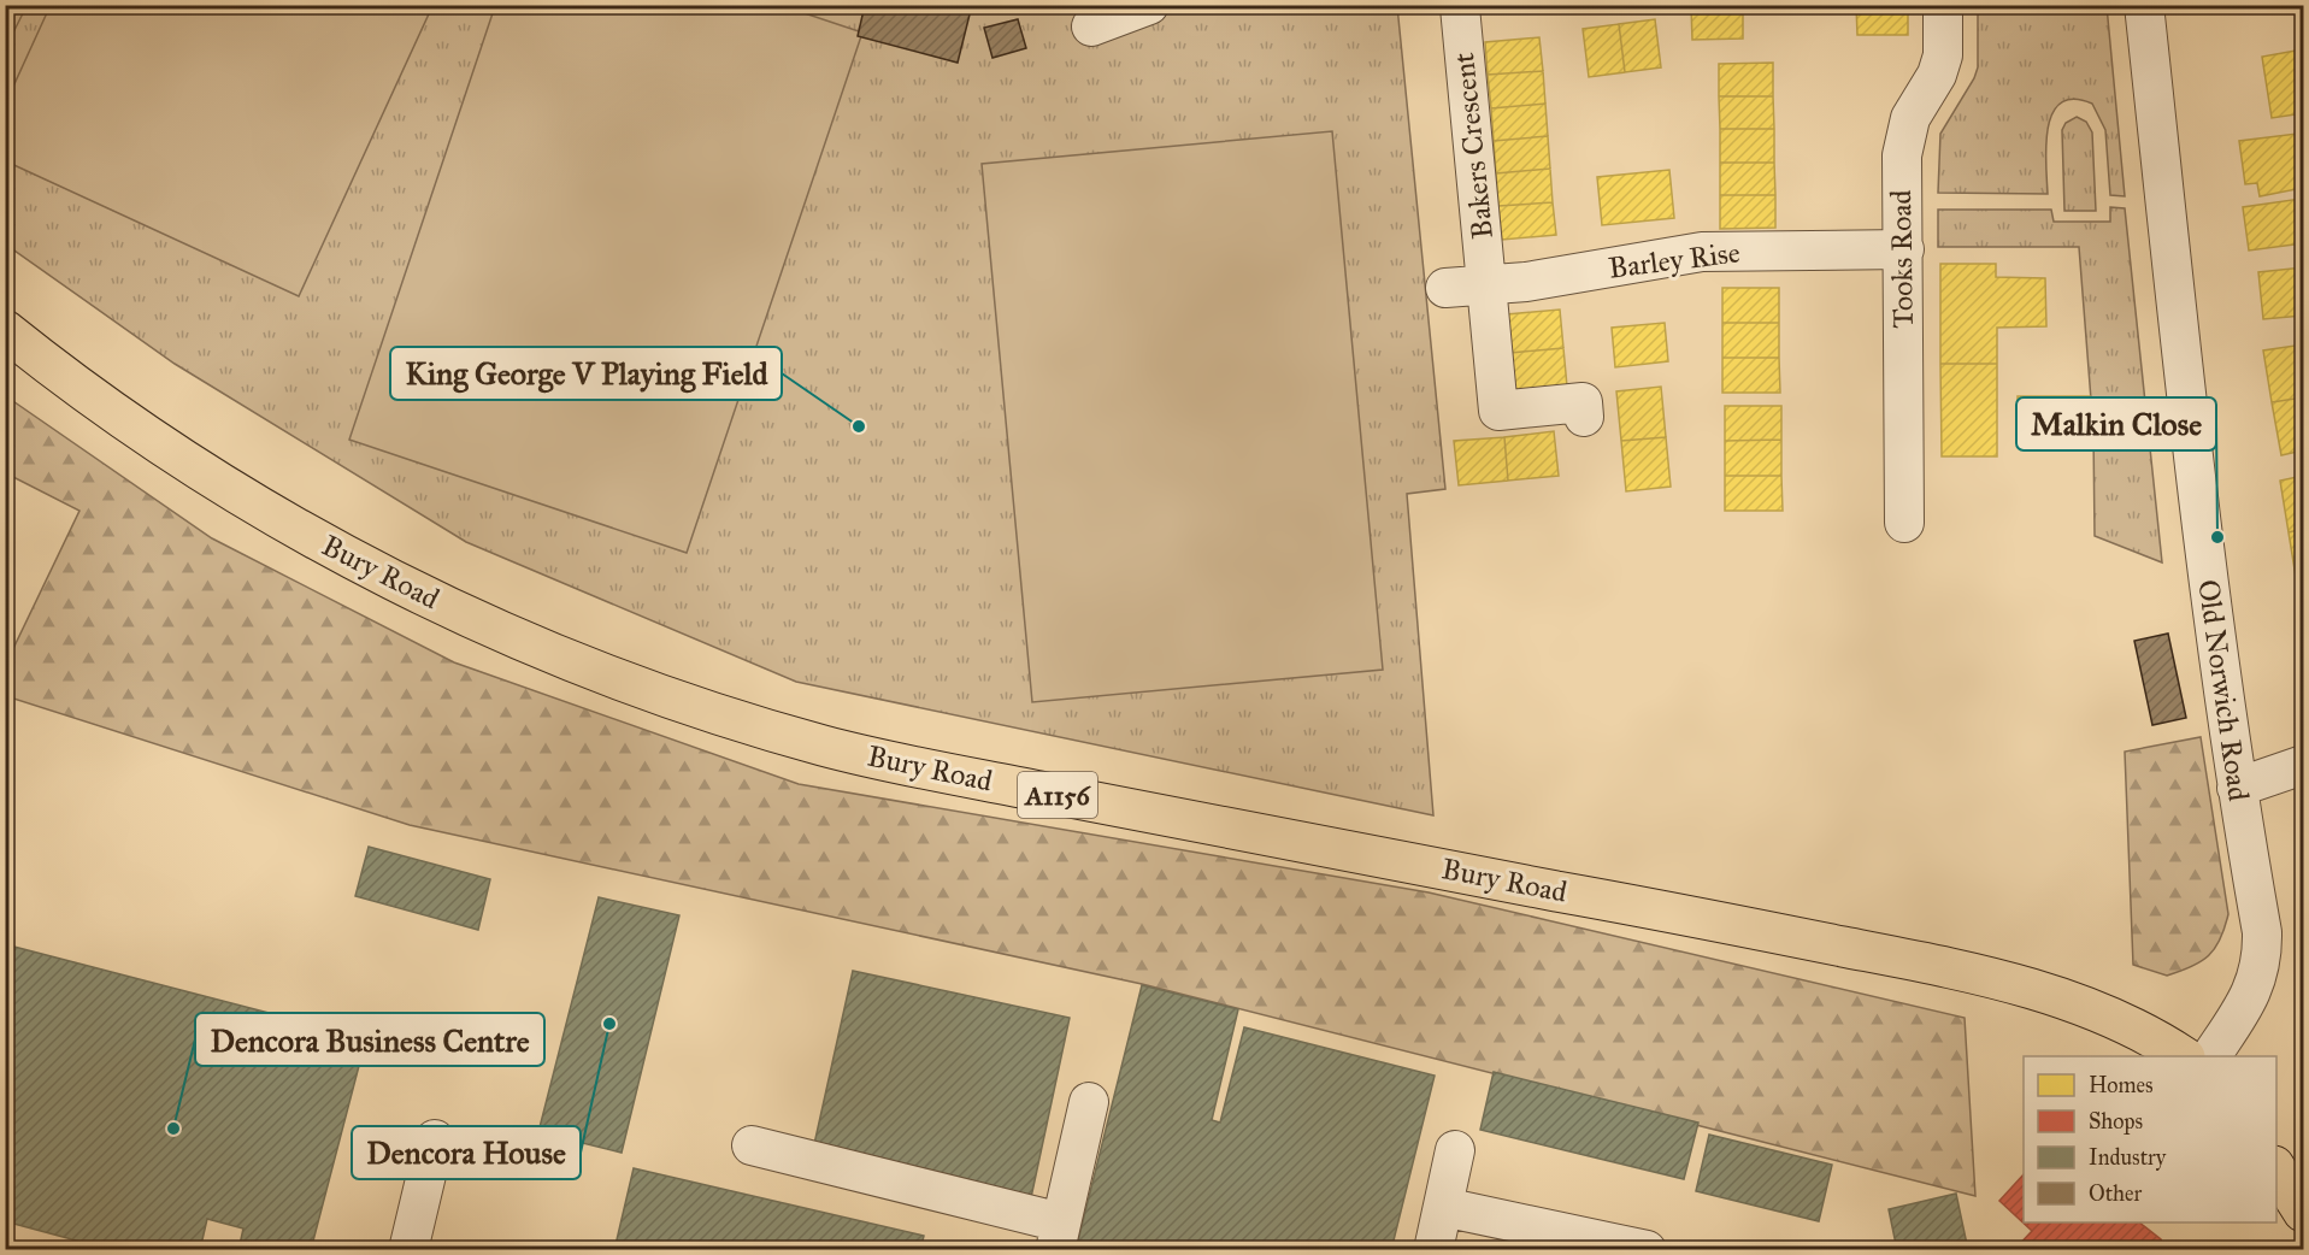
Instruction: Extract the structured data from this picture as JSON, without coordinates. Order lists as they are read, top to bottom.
{
  "streets": {
    "main road": ["Bury Road", "A1156"],
    "street": [
      "Bakers Crescent",
      "Tooks Road",
      "Barley Rise",
      "Old Norwich Road"
    ]
  },
  "crossings": [
    ["Bakers Crescent", "Barley Rise"],
    ["Tooks Road", "Barley Rise"]
  ],
  "places": [
    "King George V Playing Field",
    "Malkin Close",
    "Dencora House",
    "Dencora Business Centre"
  ],
  "legend": [
    "Homes",
    "Shops",
    "Industry",
    "Other"
  ]
}
